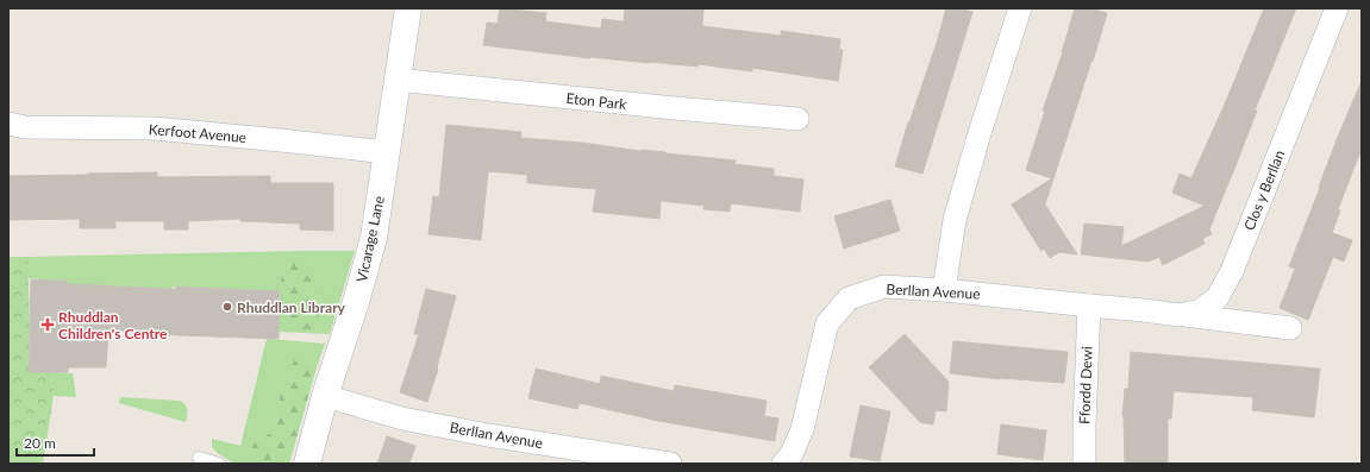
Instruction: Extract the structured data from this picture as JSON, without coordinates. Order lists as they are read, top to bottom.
{
  "streets": {
    "street": [
      "Eton Park",
      "Kerfoot Avenue",
      "Clos y Berllan",
      "Vicarage Lane",
      "Berllan Avenue",
      "Ffordd Dewi"
    ]
  },
  "crossings": [
    ["Eton Park", "Vicarage Lane"],
    ["Kerfoot Avenue", "Vicarage Lane"],
    ["Clos y Berllan", "Berllan Avenue"],
    ["Vicarage Lane", "Berllan Avenue"],
    ["Berllan Avenue", "Ffordd Dewi"]
  ],
  "places": {
    "other": ["Rhuddlan Library"],
    "health": ["Rhuddlan Children's Centre"]
  },
  "scale_bar": "20 m"
}
